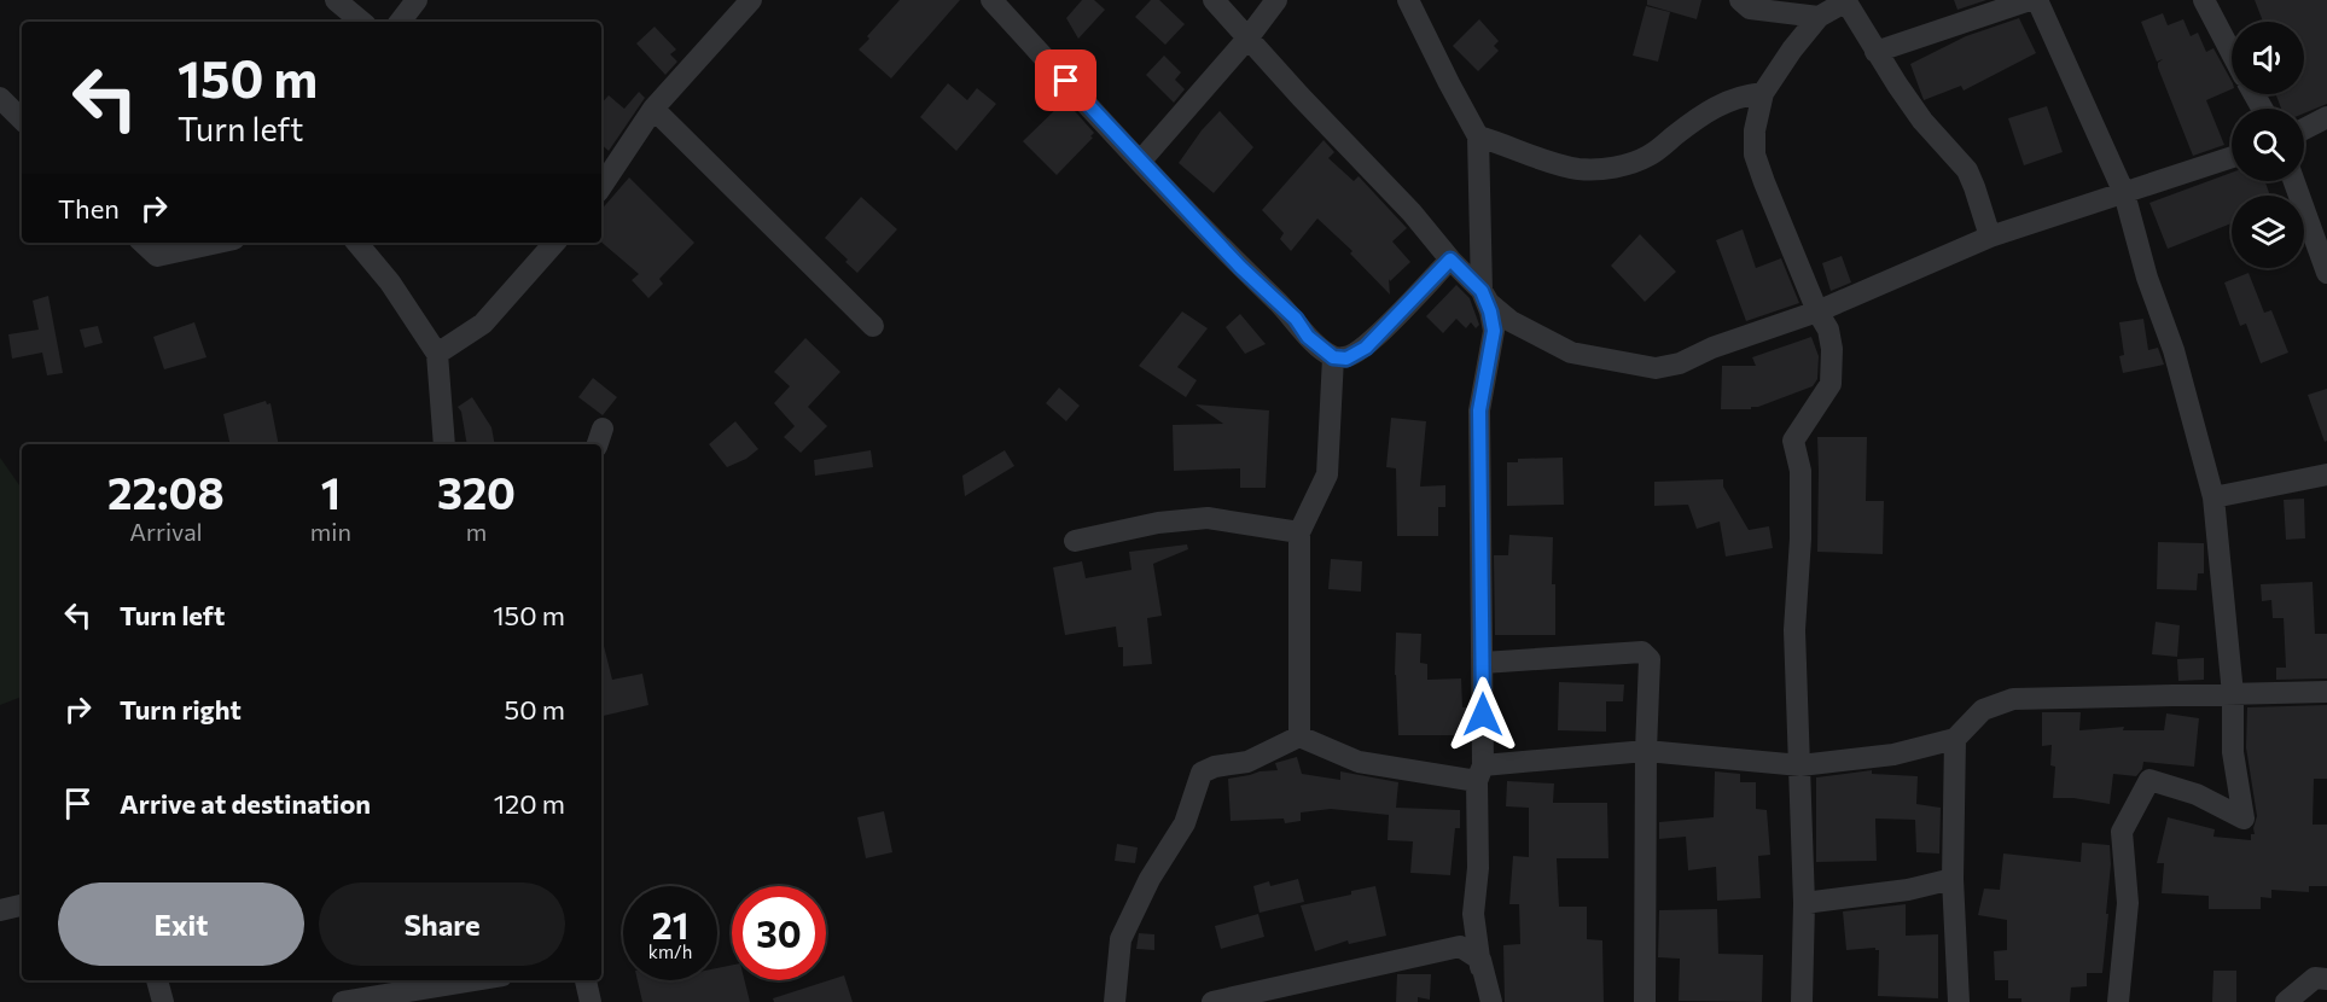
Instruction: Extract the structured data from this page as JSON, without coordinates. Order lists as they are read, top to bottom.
{
  "page": {
    "turn": ["150 m", "Turn left"],
    "then": "Then",
    "eta": [
      "22:08",
      "Arrival",
      "1",
      "min",
      "320",
      "m"
    ],
    "list": [
      {
        "name": "Turn left",
        "value": "150 m"
      },
      {
        "name": "Turn right",
        "value": "50 m"
      },
      {
        "name": "Arrive at destination",
        "value": "120 m"
      }
    ],
    "buttons": ["Exit", "Share"],
    "speed": "21 km/h",
    "limit": "30"
  }
}
